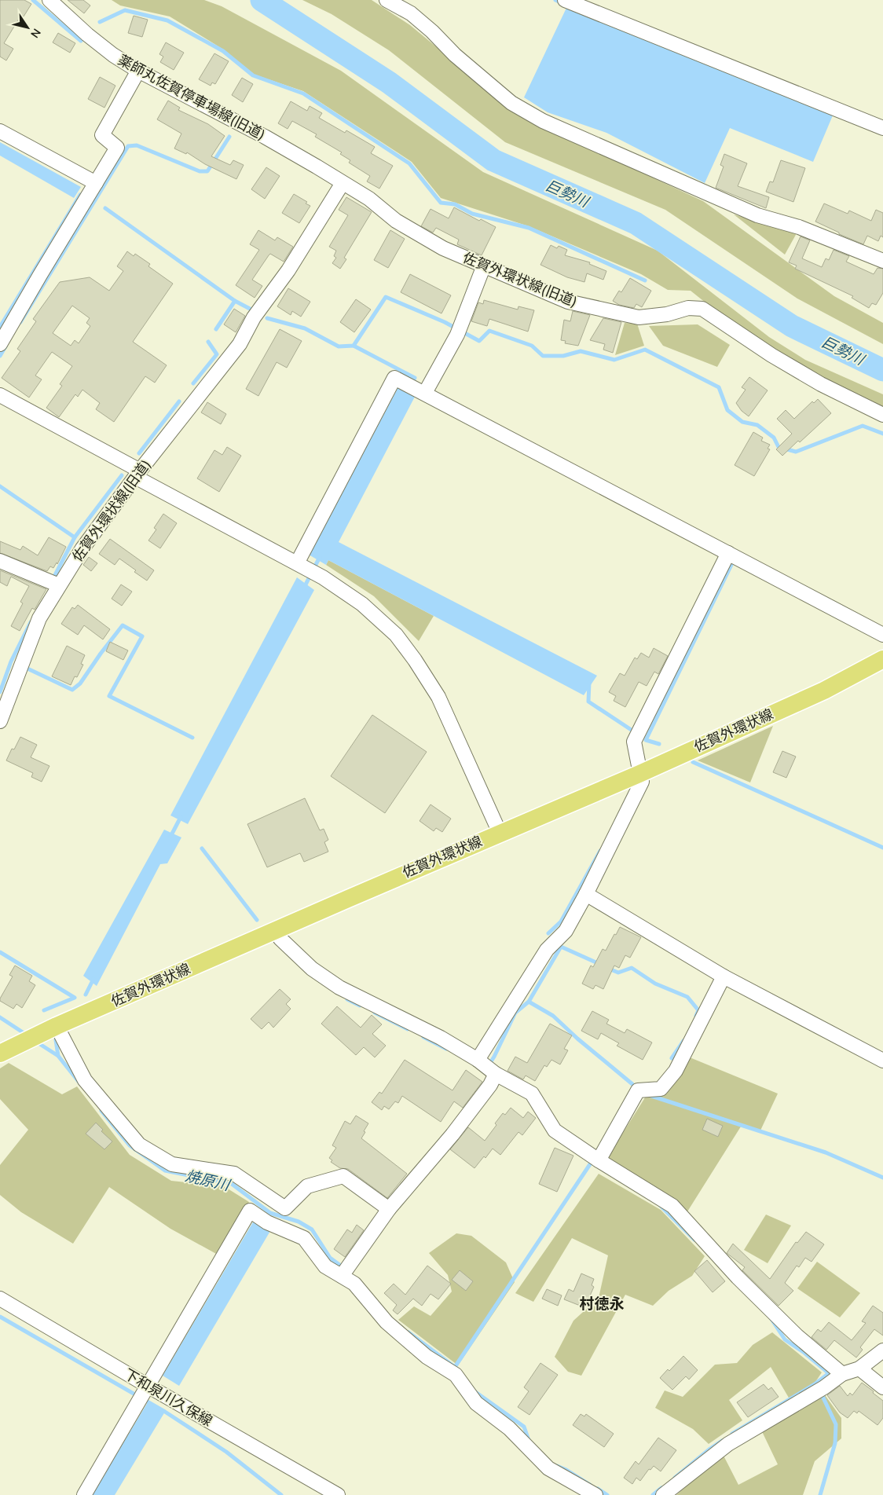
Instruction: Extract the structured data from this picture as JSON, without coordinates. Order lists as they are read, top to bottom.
{
  "streets": {
    "main road": ["佐賀外環状線"],
    "street": ["薬師丸佐賀停車場線(旧道)", "佐賀外環状線(旧道)", "下和泉川久保線"]
  },
  "crossings": [
    ["薬師丸佐賀停車場線(旧道)", "佐賀外環状線(旧道)"]
  ],
  "districts": ["村徳永"],
  "water": ["巨勢川", "焼原川"],
  "north": "bottom right"
}
